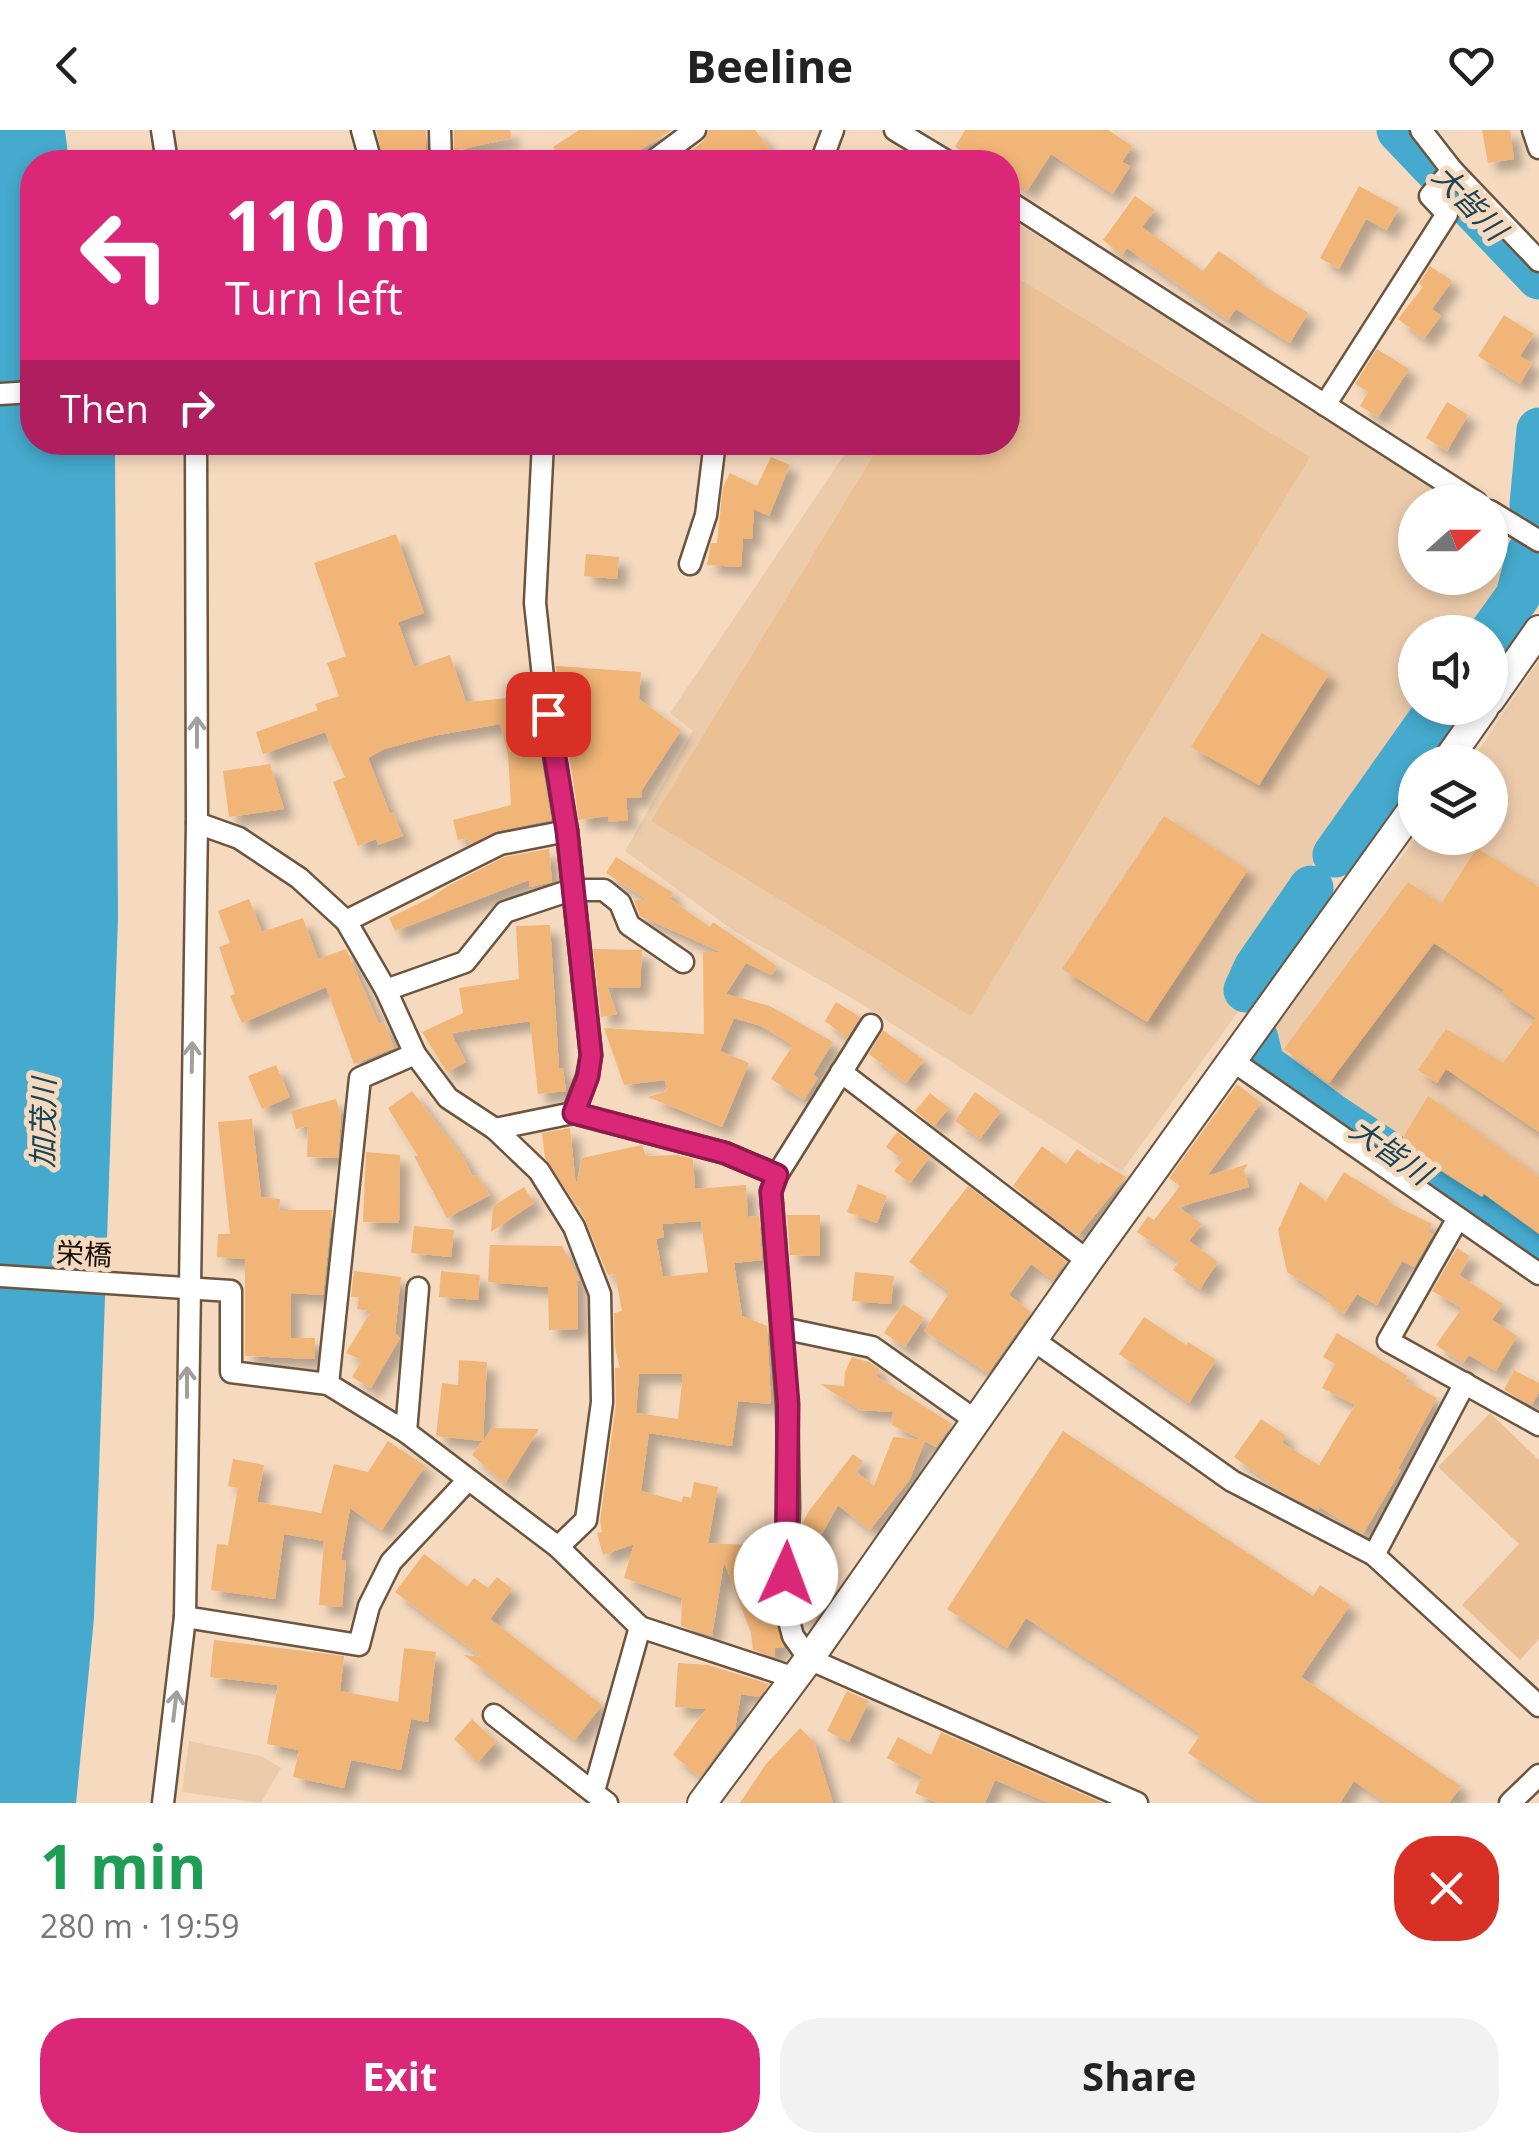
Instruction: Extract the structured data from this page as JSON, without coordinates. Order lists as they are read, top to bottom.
{
  "streets": {
    "street": ["栄橋"]
  },
  "water": ["大皆川", "加茂川"],
  "north": "right",
  "page": {
    "header": "Beeline",
    "turn": ["110 m", "Turn left"],
    "then": "Then",
    "heading": ["1 min", "280 m · 19:59"],
    "buttons": ["Exit", "Share"]
  }
}
